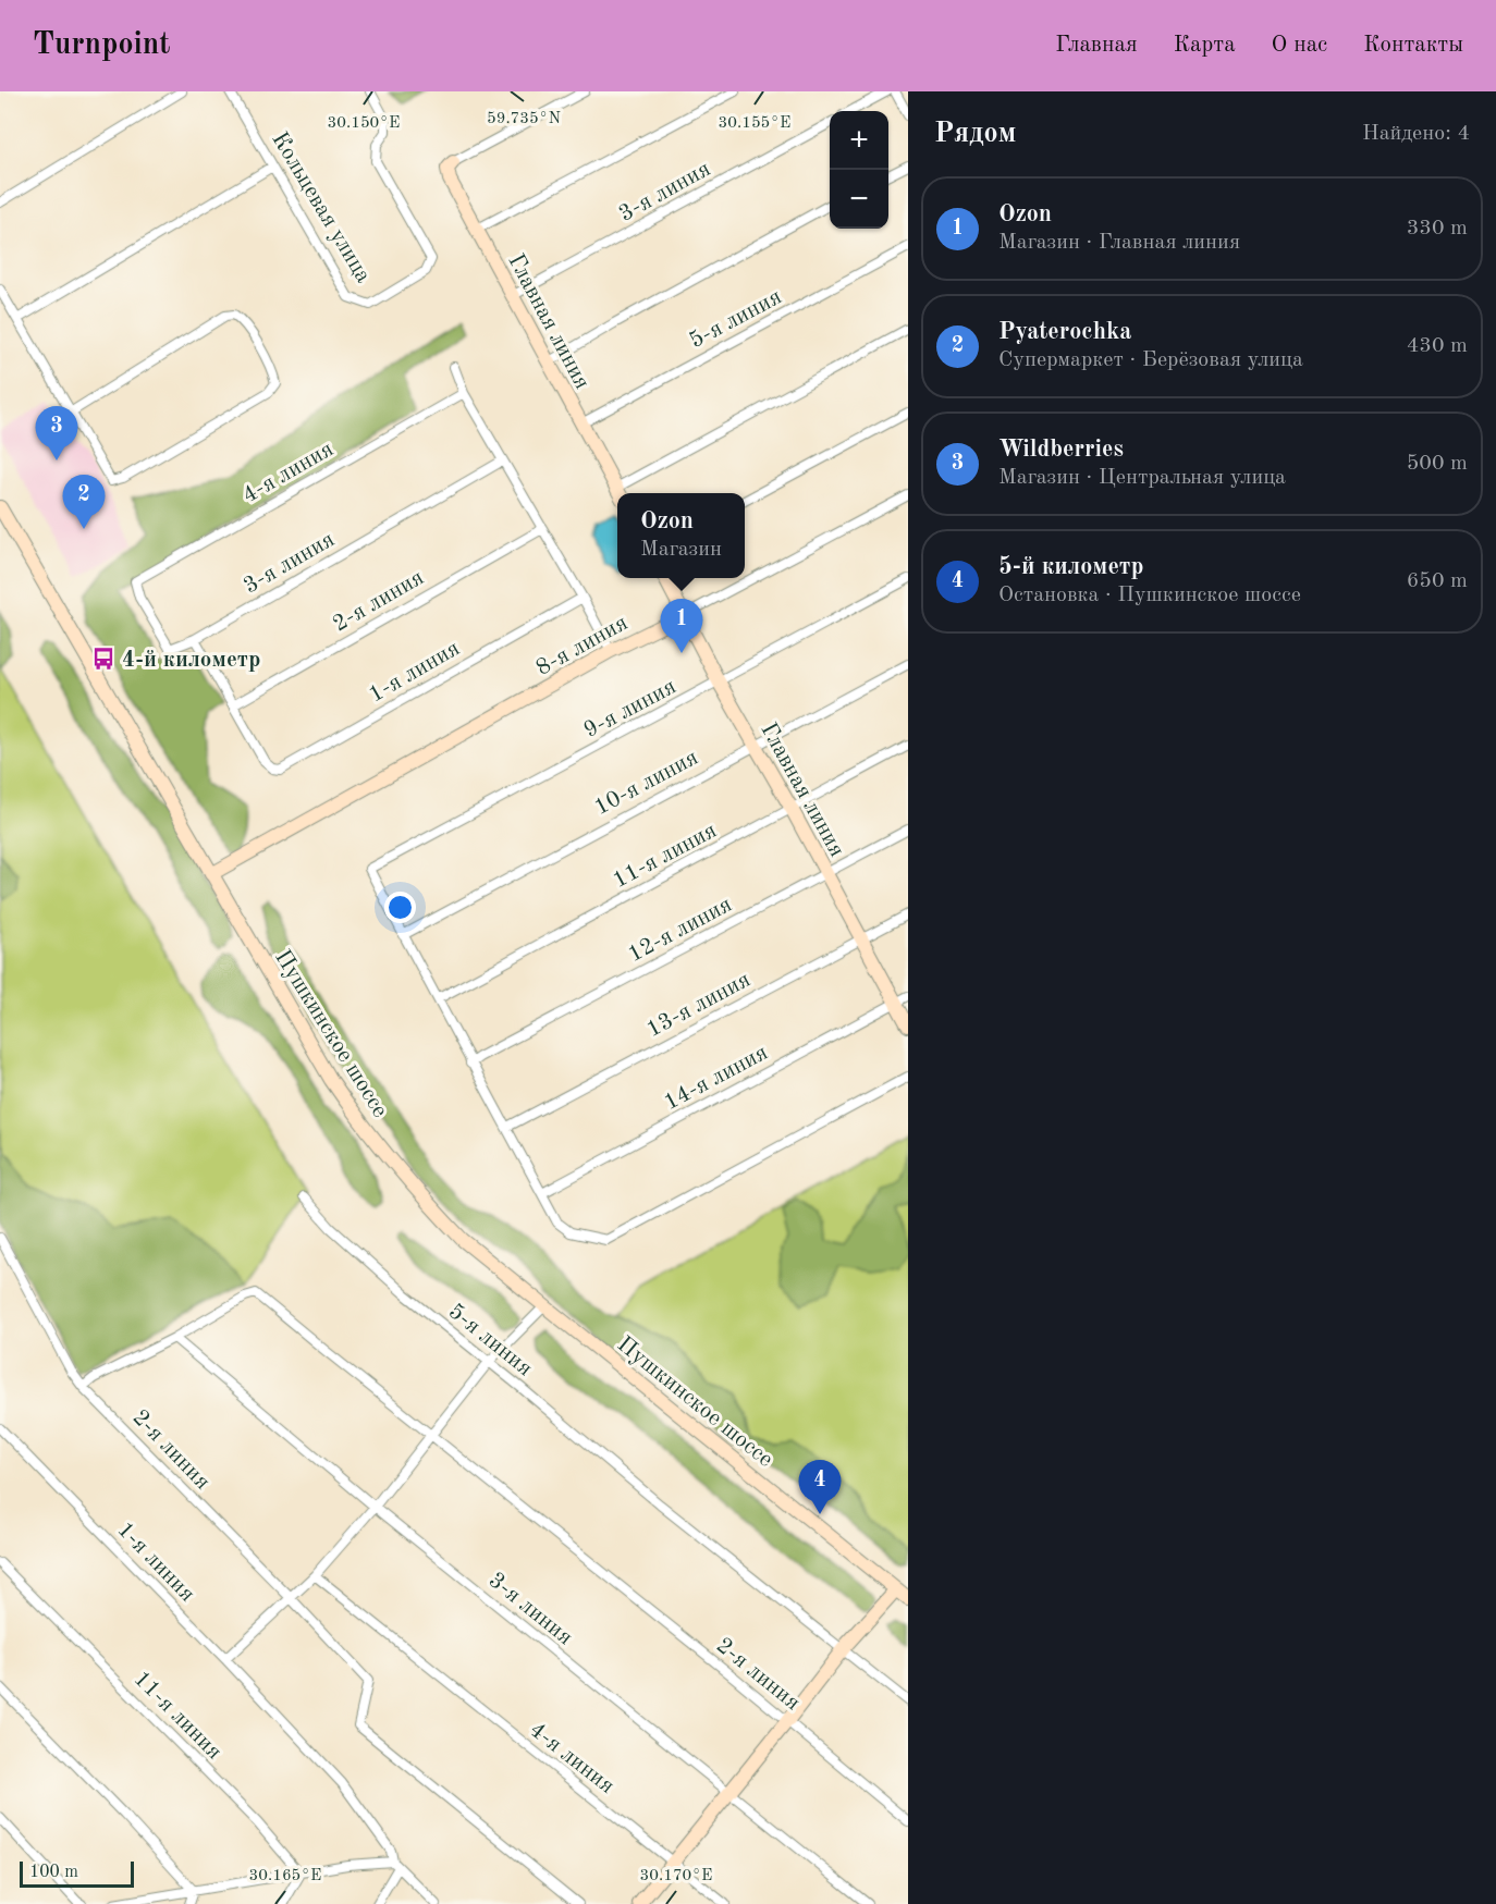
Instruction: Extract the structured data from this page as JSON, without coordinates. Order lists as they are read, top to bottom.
{
  "streets": {
    "street": [
      "3-я линия",
      "Кольцевая улица",
      "5-я линия",
      "Главная линия",
      "4-я линия",
      "2-я линия",
      "8-я линия",
      "1-я линия",
      "9-я линия",
      "10-я линия",
      "11-я линия",
      "12-я линия",
      "13-я линия",
      "Пушкинское шоссе",
      "14-я линия"
    ]
  },
  "crossings": [
    ["3-я линия", "Главная линия"],
    ["3-я линия", "4-я линия"],
    ["5-я линия", "Главная линия"],
    ["Главная линия", "8-я линия"],
    ["Главная линия", "9-я линия"],
    ["Главная линия", "10-я линия"],
    ["Главная линия", "11-я линия"],
    ["Главная линия", "12-я линия"],
    ["Главная линия", "13-я линия"],
    ["Главная линия", "14-я линия"],
    ["2-я линия", "1-я линия"],
    ["8-я линия", "Пушкинское шоссе"],
    ["9-я линия", "10-я линия"]
  ],
  "places": {
    "bus stop": ["4-й километр"]
  },
  "scale_bar": "100 m",
  "page": {
    "header": "Turnpoint",
    "nav": [
      "Главная",
      "Карта",
      "О нас",
      "Контакты"
    ],
    "heading": ["Рядом", "Найдено: 4"],
    "map_buttons": ["+", "−"],
    "list": [
      {
        "mark": "1",
        "name": "Ozon",
        "note": "Магазин · Главная линия",
        "value": "330 m"
      },
      {
        "mark": "2",
        "name": "Pyaterochka",
        "note": "Супермаркет · Берёзовая улица",
        "value": "430 m"
      },
      {
        "mark": "3",
        "name": "Wildberries",
        "note": "Магазин · Центральная улица",
        "value": "500 m"
      },
      {
        "mark": "4",
        "name": "5-й километр",
        "note": "Остановка · Пушкинское шоссе",
        "value": "650 m"
      }
    ],
    "pins": [
      "3",
      "2",
      "1",
      "4"
    ],
    "popup": ["Ozon", "Магазин"],
    "scale": "100 m"
  },
  "coordinates": [
    "59.735°N",
    "30.150°E",
    "30.155°E",
    "30.165°E",
    "30.170°E"
  ]
}
